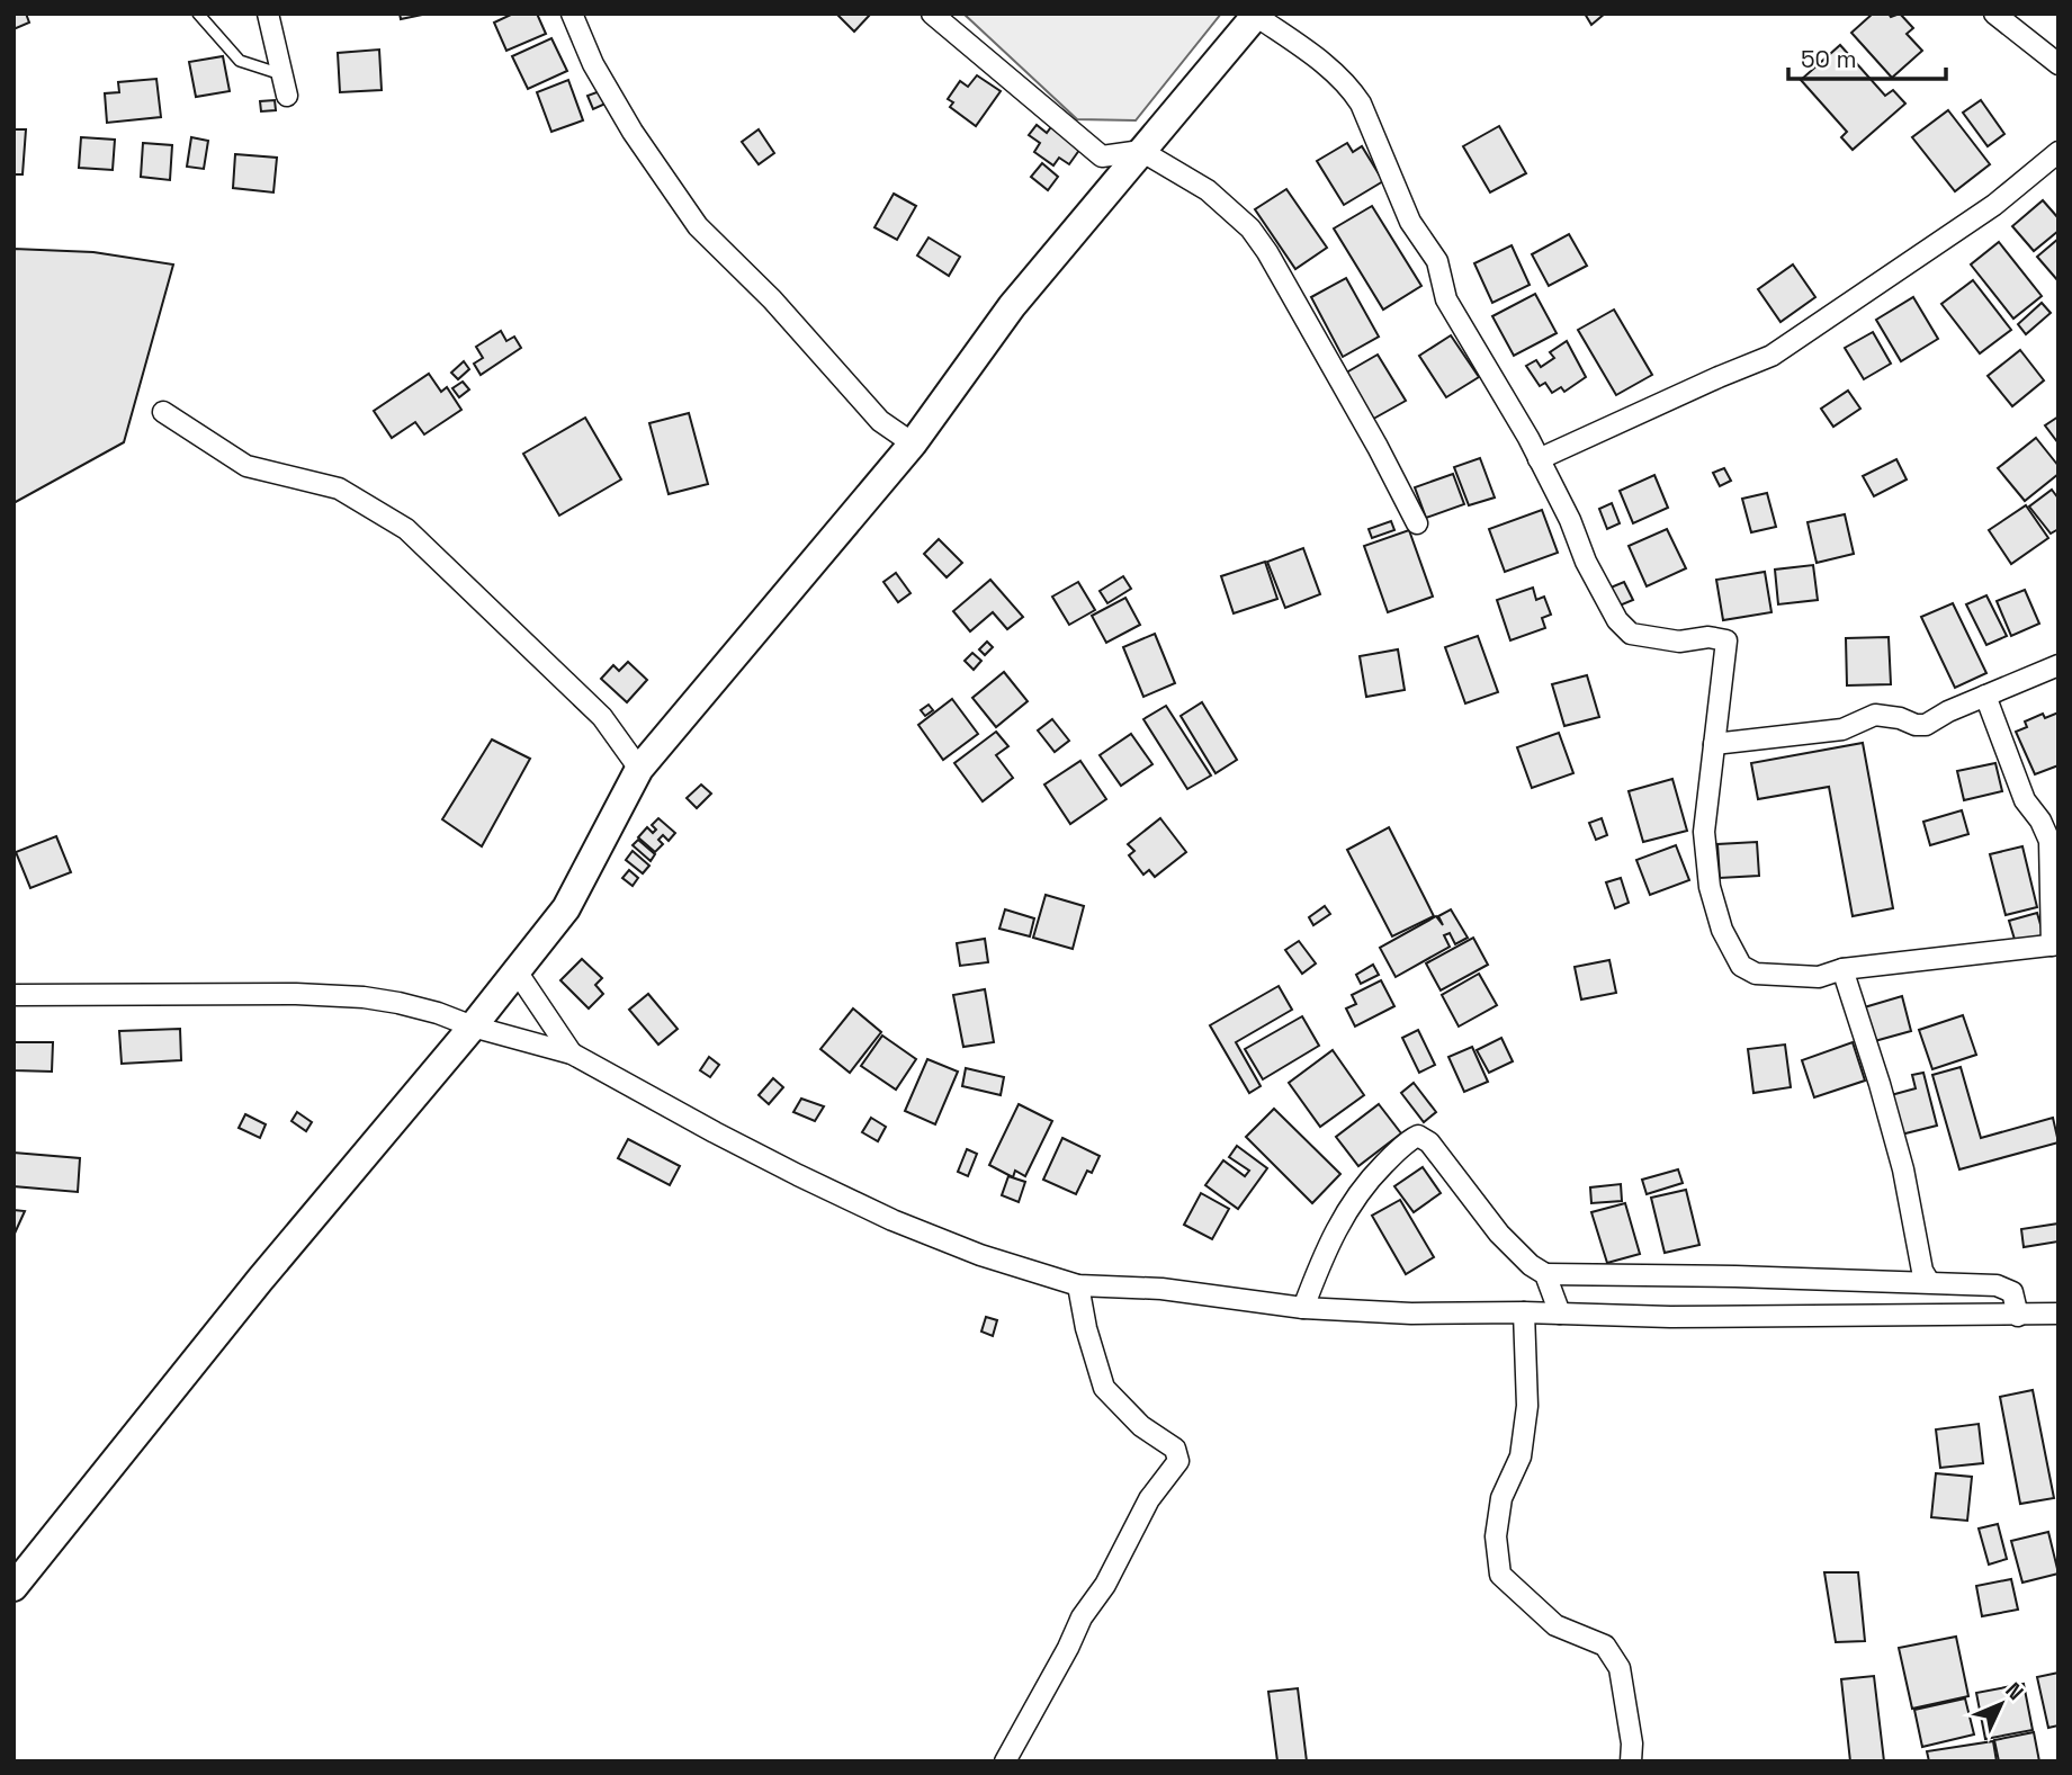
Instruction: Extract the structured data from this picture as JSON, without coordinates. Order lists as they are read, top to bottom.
{
  "scale_bar": "50 m",
  "north": "top right"
}
